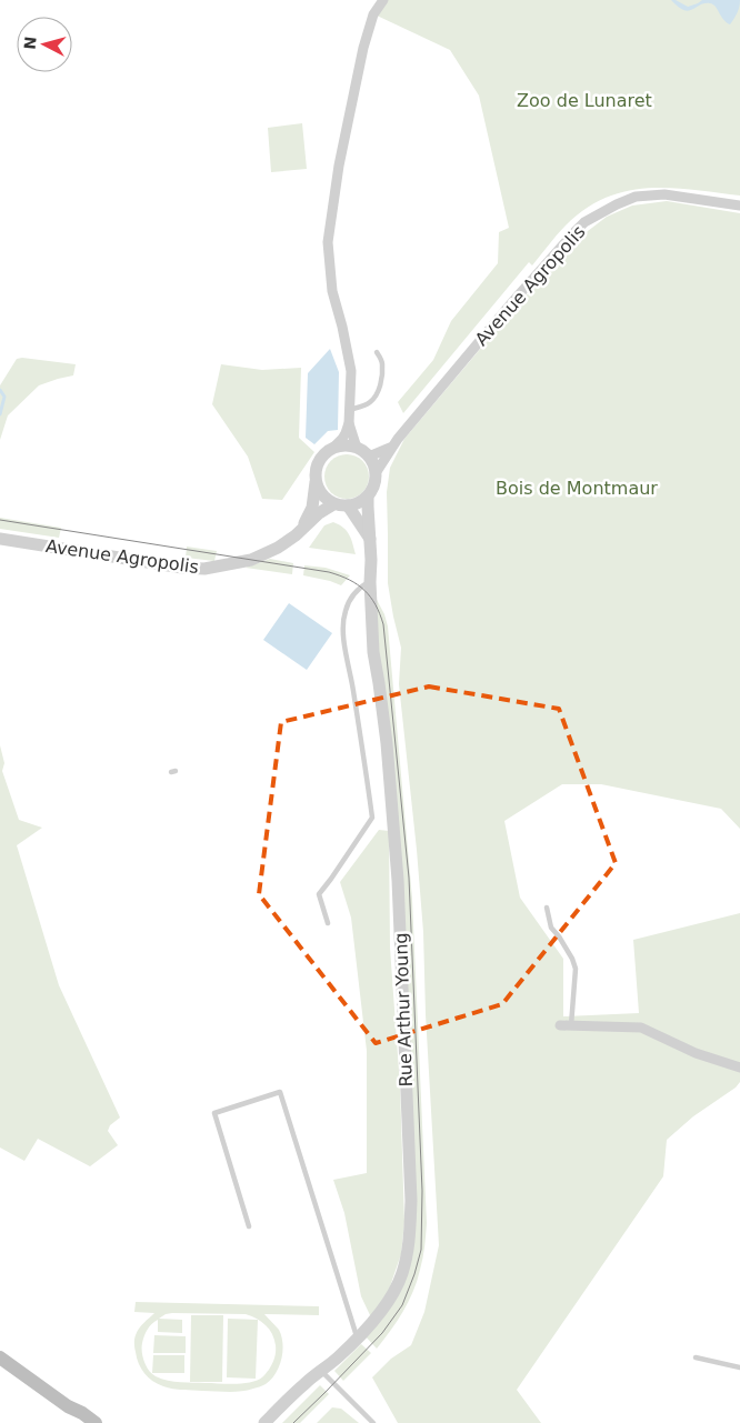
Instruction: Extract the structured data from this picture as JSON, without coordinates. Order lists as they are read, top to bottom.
{
  "streets": {
    "street": ["Avenue Agropolis", "Rue Arthur Young"]
  },
  "crossings": [
    ["Avenue Agropolis", "Rue Arthur Young"]
  ],
  "parks": ["Zoo de Lunaret", "Bois de Montmaur"],
  "north": "left"
}
